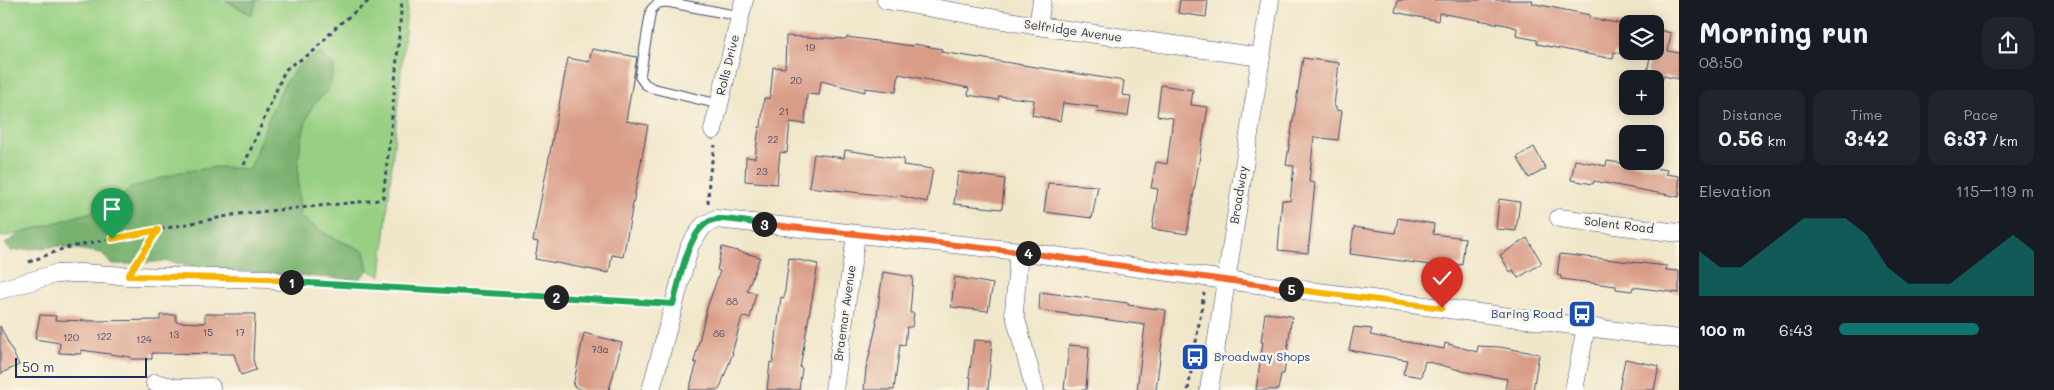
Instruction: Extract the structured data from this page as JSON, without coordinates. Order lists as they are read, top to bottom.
{
  "streets": {
    "street": [
      "Selfridge Avenue",
      "Rolls Drive",
      "Broadway",
      "Solent Road",
      "Braemar Avenue"
    ]
  },
  "crossings": [
    ["Selfridge Avenue", "Broadway"]
  ],
  "places": {
    "bus stop": ["Baring Road", "Broadway Shops"]
  },
  "house_numbers": [
    "19",
    "20",
    "21",
    "22",
    "23",
    "88",
    "15",
    "17",
    "86",
    "13",
    "122",
    "120",
    "124",
    "73a"
  ],
  "scale_bar": "50 m",
  "page": {
    "heading": ["Morning run", "08:50"],
    "map_buttons": ["+", "−"],
    "stats": [
      ["Distance", "0.56 km"],
      ["Time", "3:42"],
      ["Pace", "6:37 /km"]
    ],
    "chart": ["Elevation", "115–119 m"],
    "pins": [
      "3",
      "4",
      "1",
      "5",
      "2"
    ],
    "list": [
      {
        "name": "100 m",
        "note": "6:43"
      }
    ],
    "scale": "50 m"
  }
}
